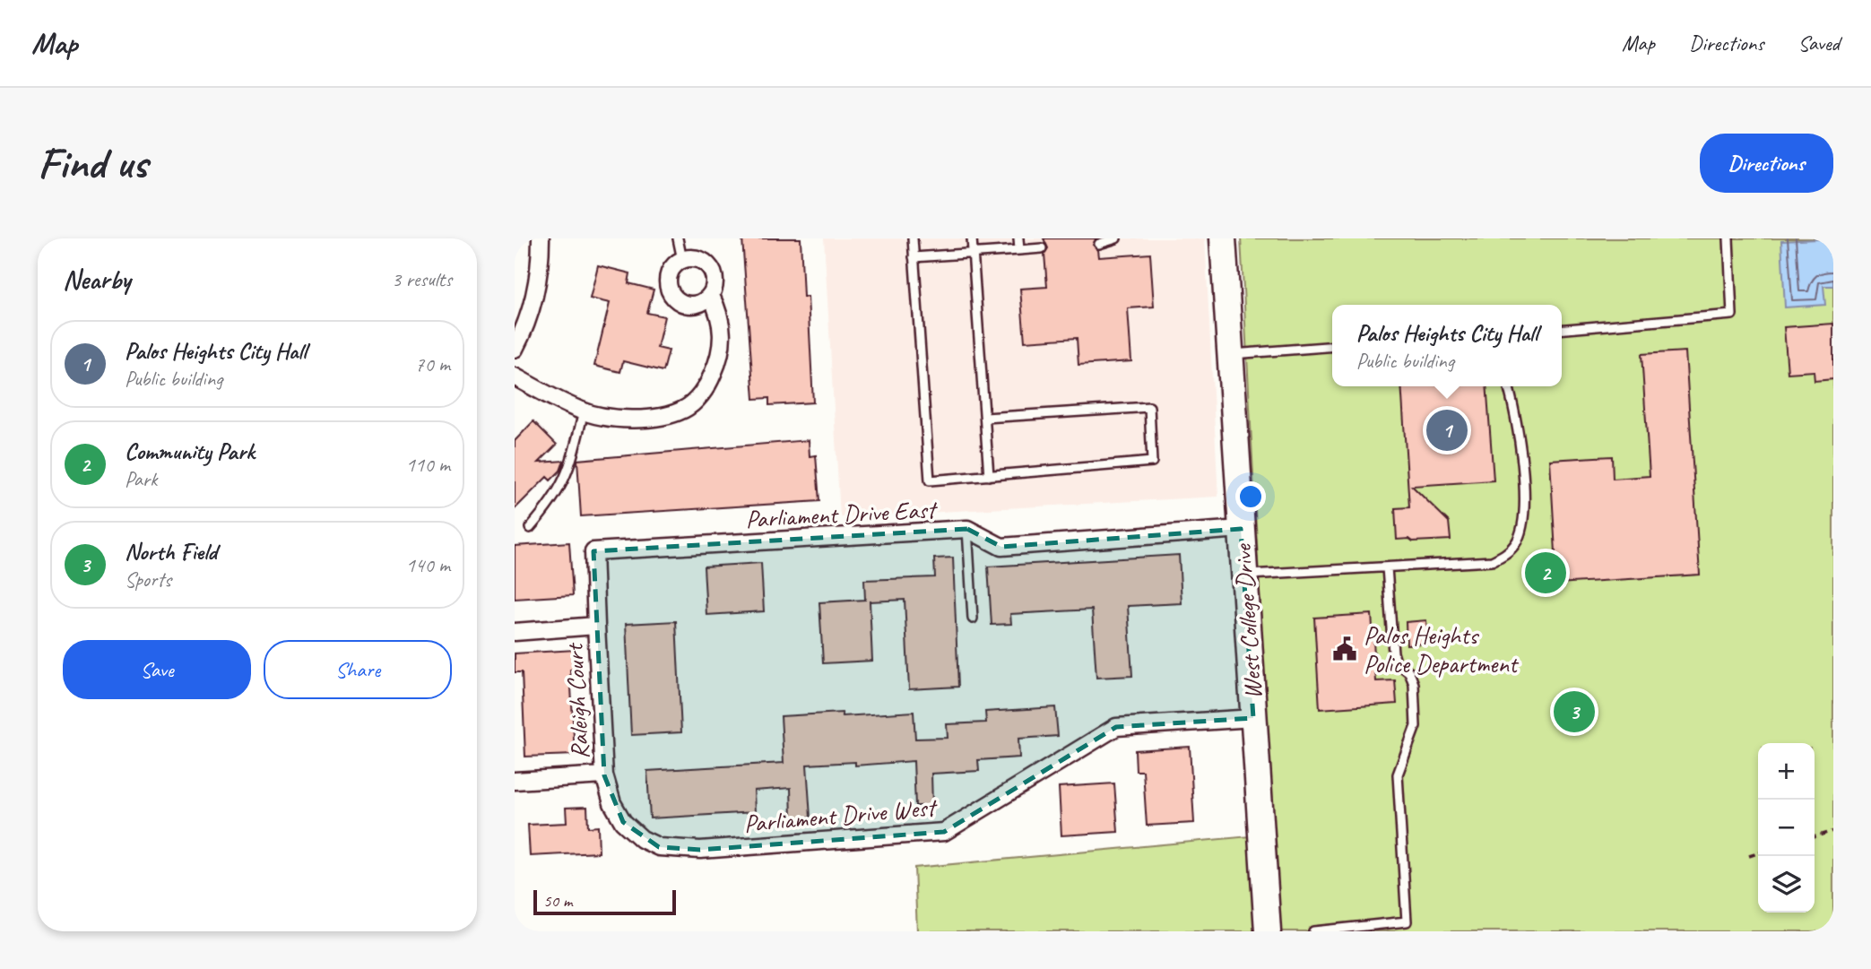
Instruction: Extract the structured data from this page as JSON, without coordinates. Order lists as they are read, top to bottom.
{
  "streets": {
    "main road": ["West College Drive"],
    "street": ["Parliament Drive East", "Raleigh Court", "Parliament Drive West"]
  },
  "crossings": [
    ["Parliament Drive East", "West College Drive"],
    ["Parliament Drive East", "Raleigh Court"],
    ["West College Drive", "Parliament Drive West"],
    ["Raleigh Court", "Parliament Drive West"]
  ],
  "places": {
    "public building": ["Palos Heights Police Department"]
  },
  "scale_bar": "50 m",
  "page": {
    "header": "Map",
    "nav": ["Map", "Directions", "Saved"],
    "buttons": [
      "Directions",
      ["Save", "Share"]
    ],
    "title": "Find us",
    "heading": ["Nearby", "3 results"],
    "popup": ["Palos Heights City Hall", "Public building"],
    "list": [
      {
        "mark": "1",
        "name": "Palos Heights City Hall",
        "note": "Public building",
        "value": "70 m"
      },
      {
        "mark": "2",
        "name": "Community Park",
        "note": "Park",
        "value": "110 m"
      },
      {
        "mark": "3",
        "name": "North Field",
        "note": "Sports",
        "value": "140 m"
      }
    ],
    "pins": ["1", "2", "3"],
    "map_buttons": ["+", "−"],
    "scale": "50 m"
  }
}
